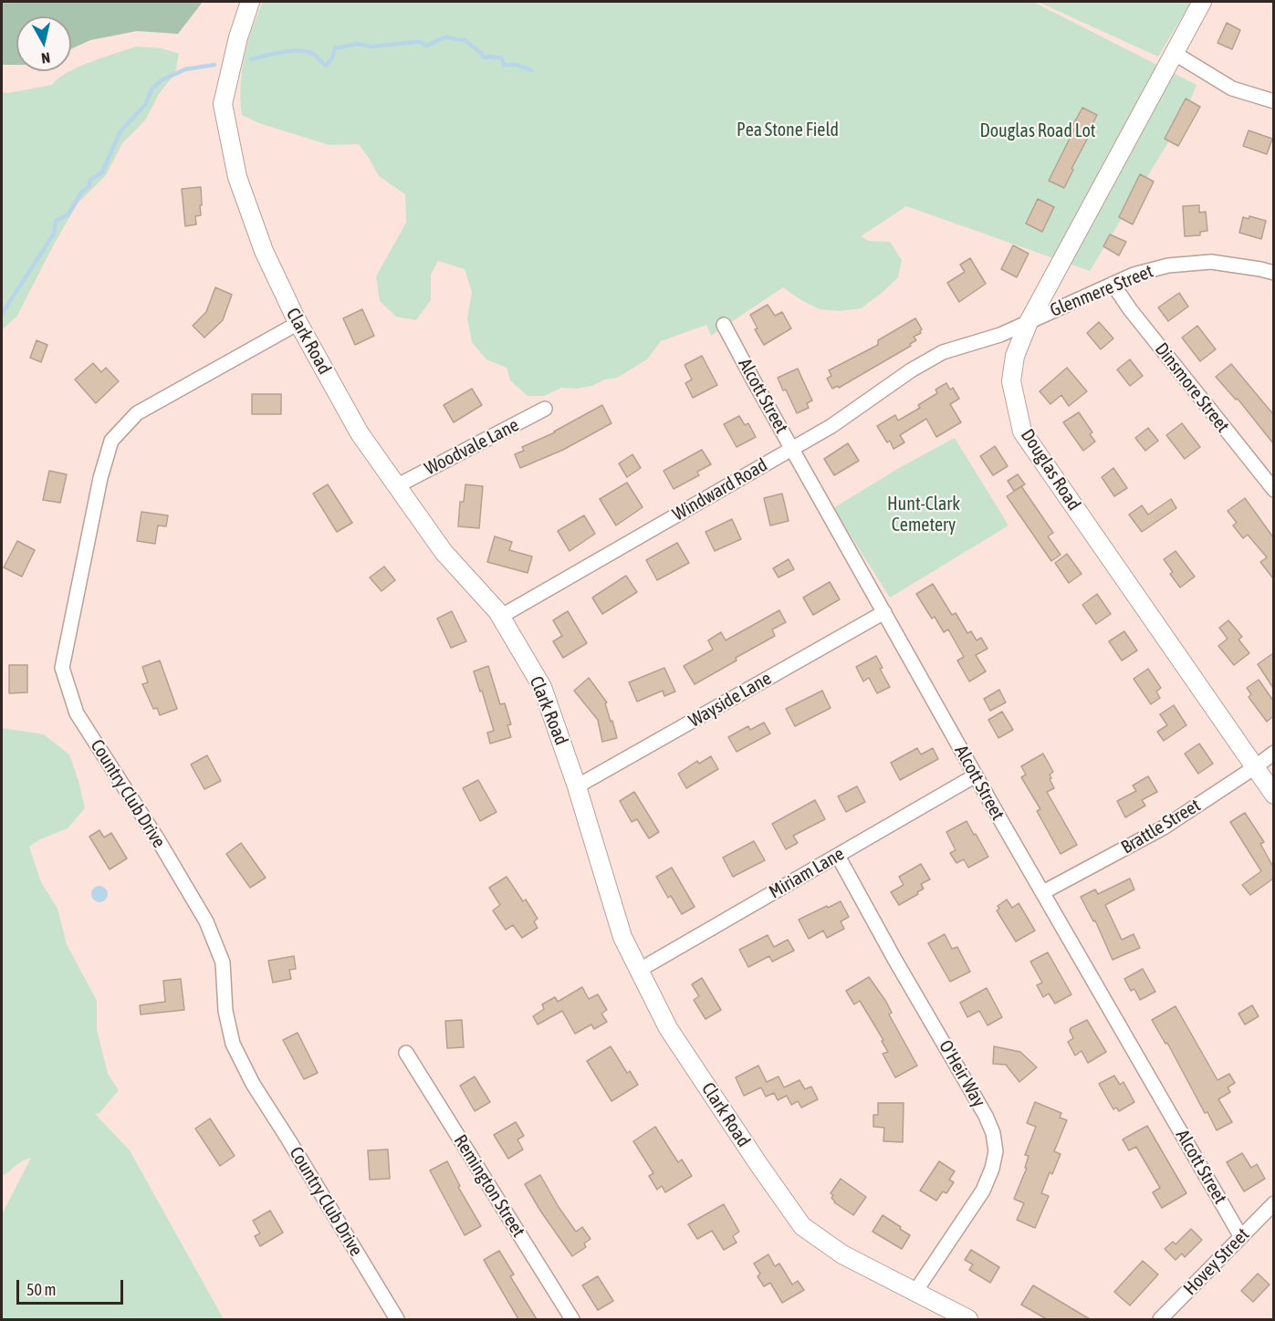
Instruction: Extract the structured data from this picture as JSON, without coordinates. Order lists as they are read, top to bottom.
{
  "streets": {
    "street": [
      "Glenmere Street",
      "Clark Road",
      "Dinsmore Street",
      "Alcott Street",
      "Woodvale Lane",
      "Douglas Road",
      "Windward Road",
      "Wayside Lane",
      "Country Club Drive",
      "Brattle Street",
      "Miriam Lane",
      "O'Heir Way",
      "Remington Street",
      "Hovey Street"
    ]
  },
  "crossings": [
    ["Glenmere Street", "Dinsmore Street"],
    ["Glenmere Street", "Douglas Road"],
    ["Glenmere Street", "Windward Road"],
    ["Clark Road", "Woodvale Lane"],
    ["Clark Road", "Windward Road"],
    ["Clark Road", "Wayside Lane"],
    ["Clark Road", "Country Club Drive"],
    ["Clark Road", "Miriam Lane"],
    ["Clark Road", "O'Heir Way"],
    ["Alcott Street", "Windward Road"],
    ["Alcott Street", "Wayside Lane"],
    ["Alcott Street", "Brattle Street"],
    ["Alcott Street", "Miriam Lane"],
    ["Alcott Street", "Hovey Street"],
    ["Douglas Road", "Windward Road"],
    ["Douglas Road", "Brattle Street"],
    ["Miriam Lane", "O'Heir Way"]
  ],
  "parks": ["Pea Stone Field", "Douglas Road Lot", "Hunt-Clark Cemetery"],
  "scale_bar": "50 m",
  "north": "bottom"
}
